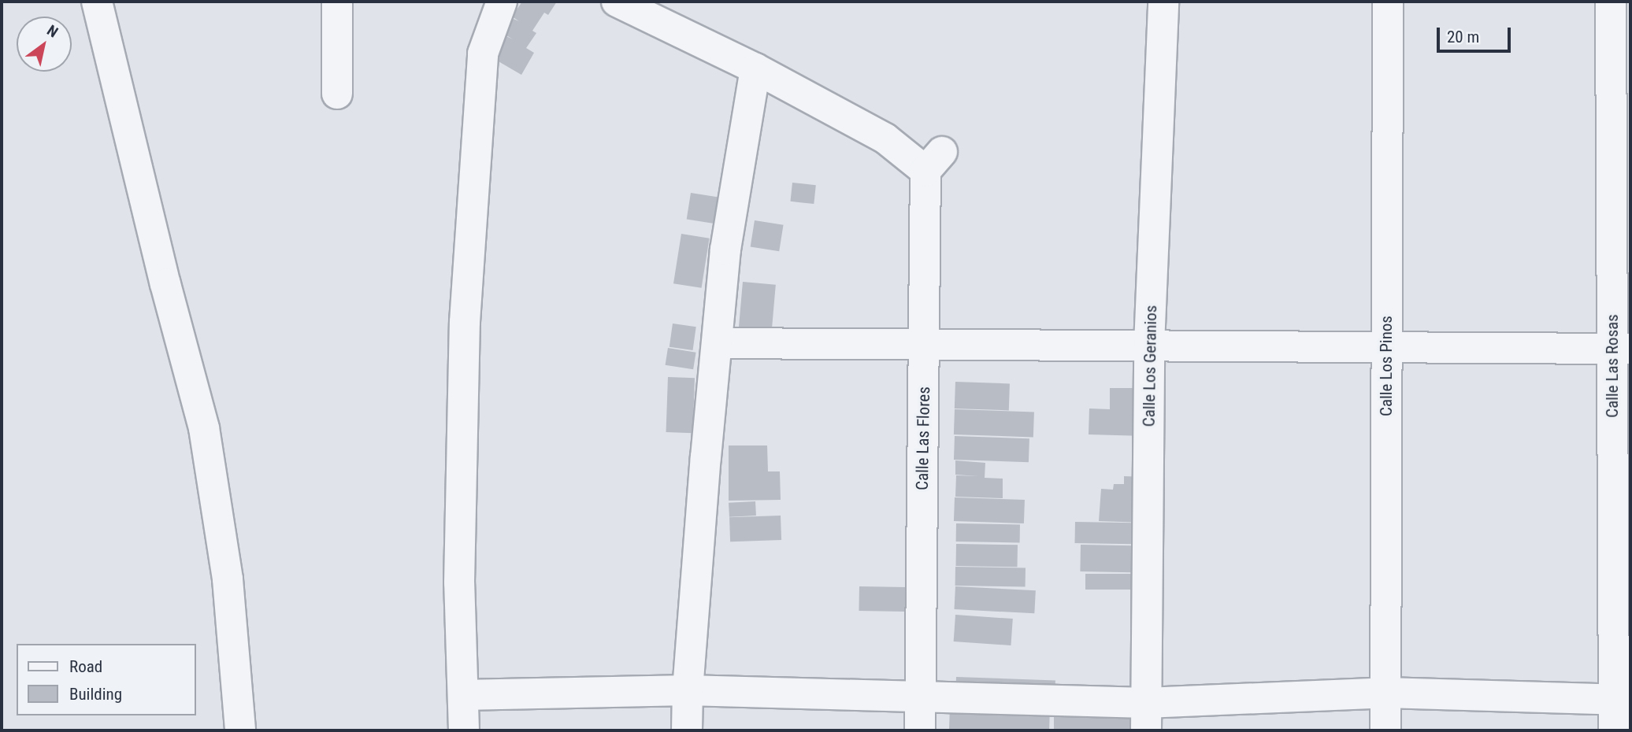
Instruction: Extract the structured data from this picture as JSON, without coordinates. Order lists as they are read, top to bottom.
{
  "streets": {
    "street": [
      "Calle Los Geranios",
      "Calle Los Pinos",
      "Calle Las Rosas",
      "Calle Las Flores"
    ]
  },
  "legend": ["Road", "Building"],
  "scale_bar": "20 m",
  "north": "top right"
}
